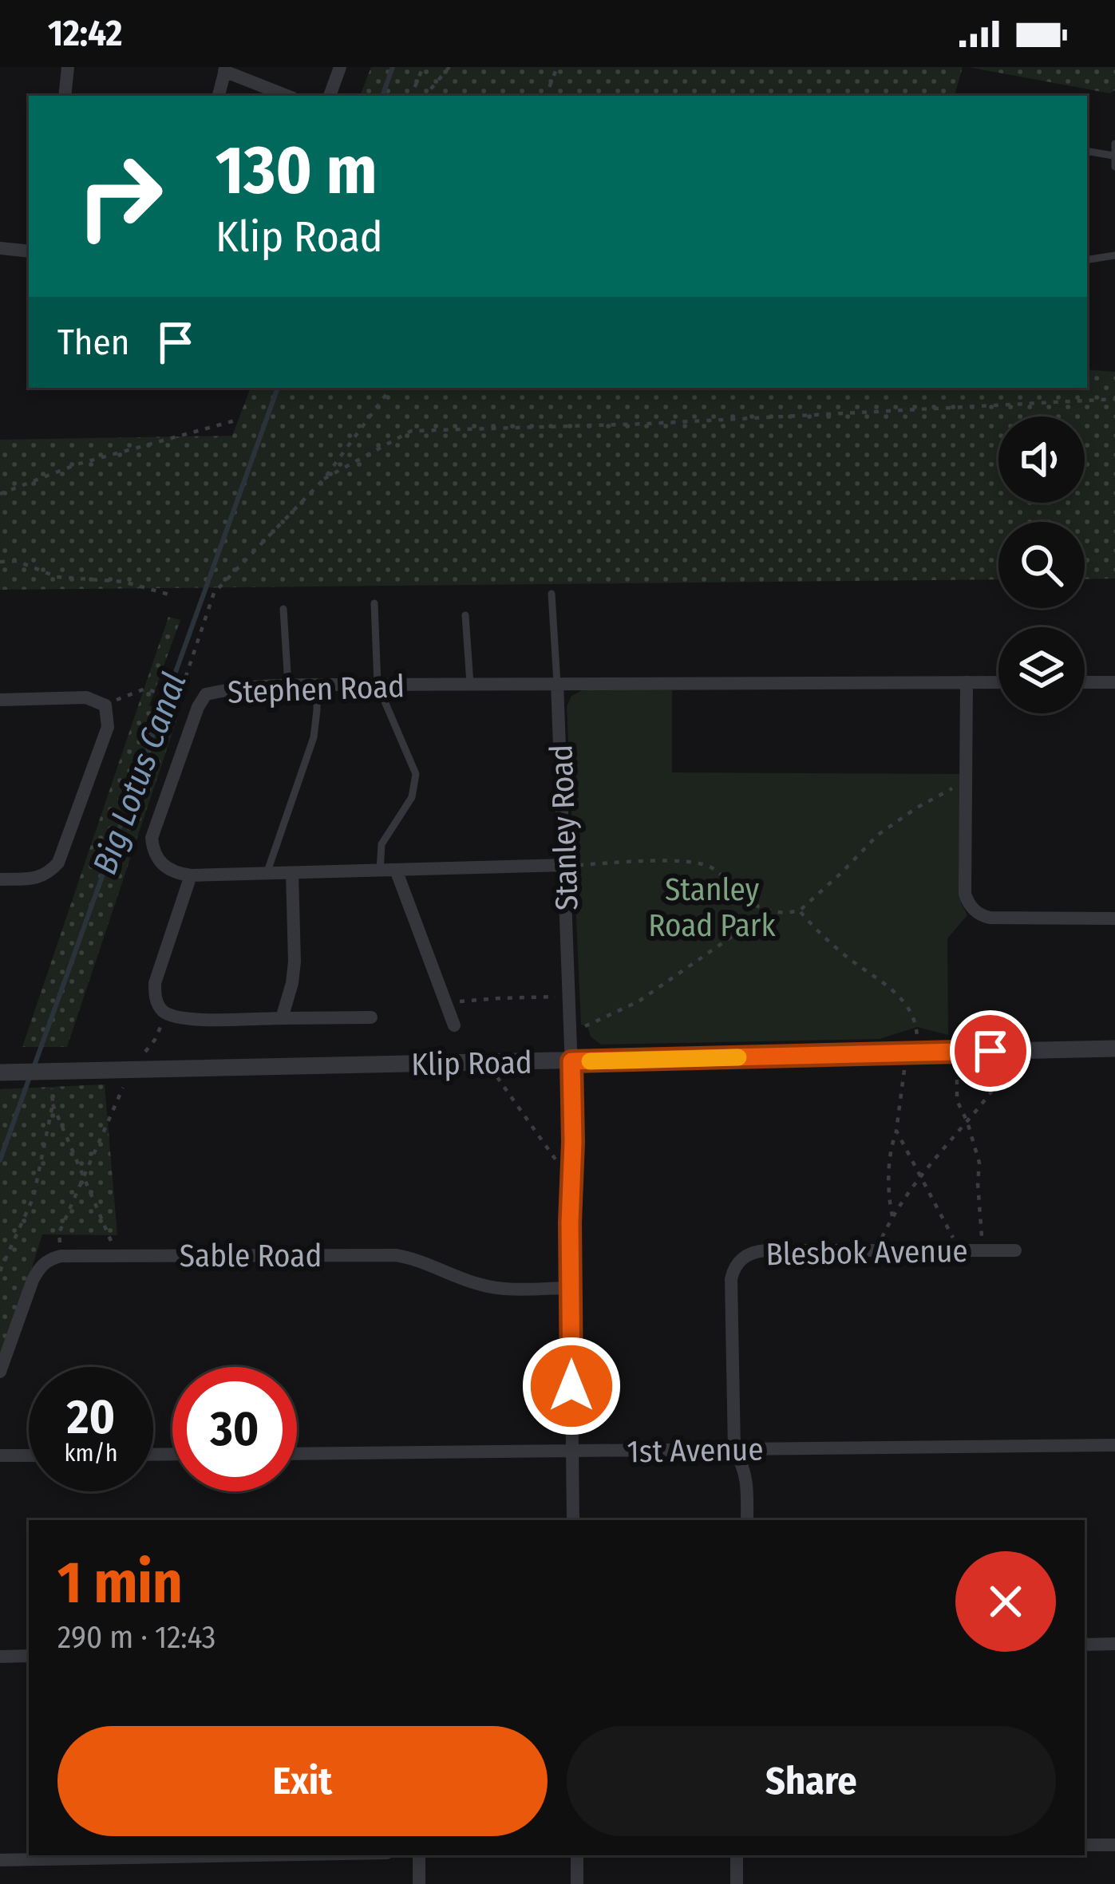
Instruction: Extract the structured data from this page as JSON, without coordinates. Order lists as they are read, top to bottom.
{
  "streets": {
    "street": [
      "Stephen Road",
      "Stanley Road",
      "Klip Road",
      "Blesbok Avenue",
      "Sable Road",
      "1st Avenue"
    ]
  },
  "crossings": [
    ["Stephen Road", "Stanley Road"],
    ["Stanley Road", "Klip Road"],
    ["Stanley Road", "Sable Road"],
    ["Stanley Road", "1st Avenue"],
    ["Blesbok Avenue", "1st Avenue"]
  ],
  "water": ["Big Lotus Canal"],
  "parks": ["Stanley Road Park"],
  "page": {
    "status": "12:42",
    "turn": ["130 m", "Klip Road"],
    "then": "Then",
    "speed": "20 km/h",
    "limit": "30",
    "heading": ["1 min", "290 m · 12:43"],
    "buttons": ["Exit", "Share"]
  }
}
